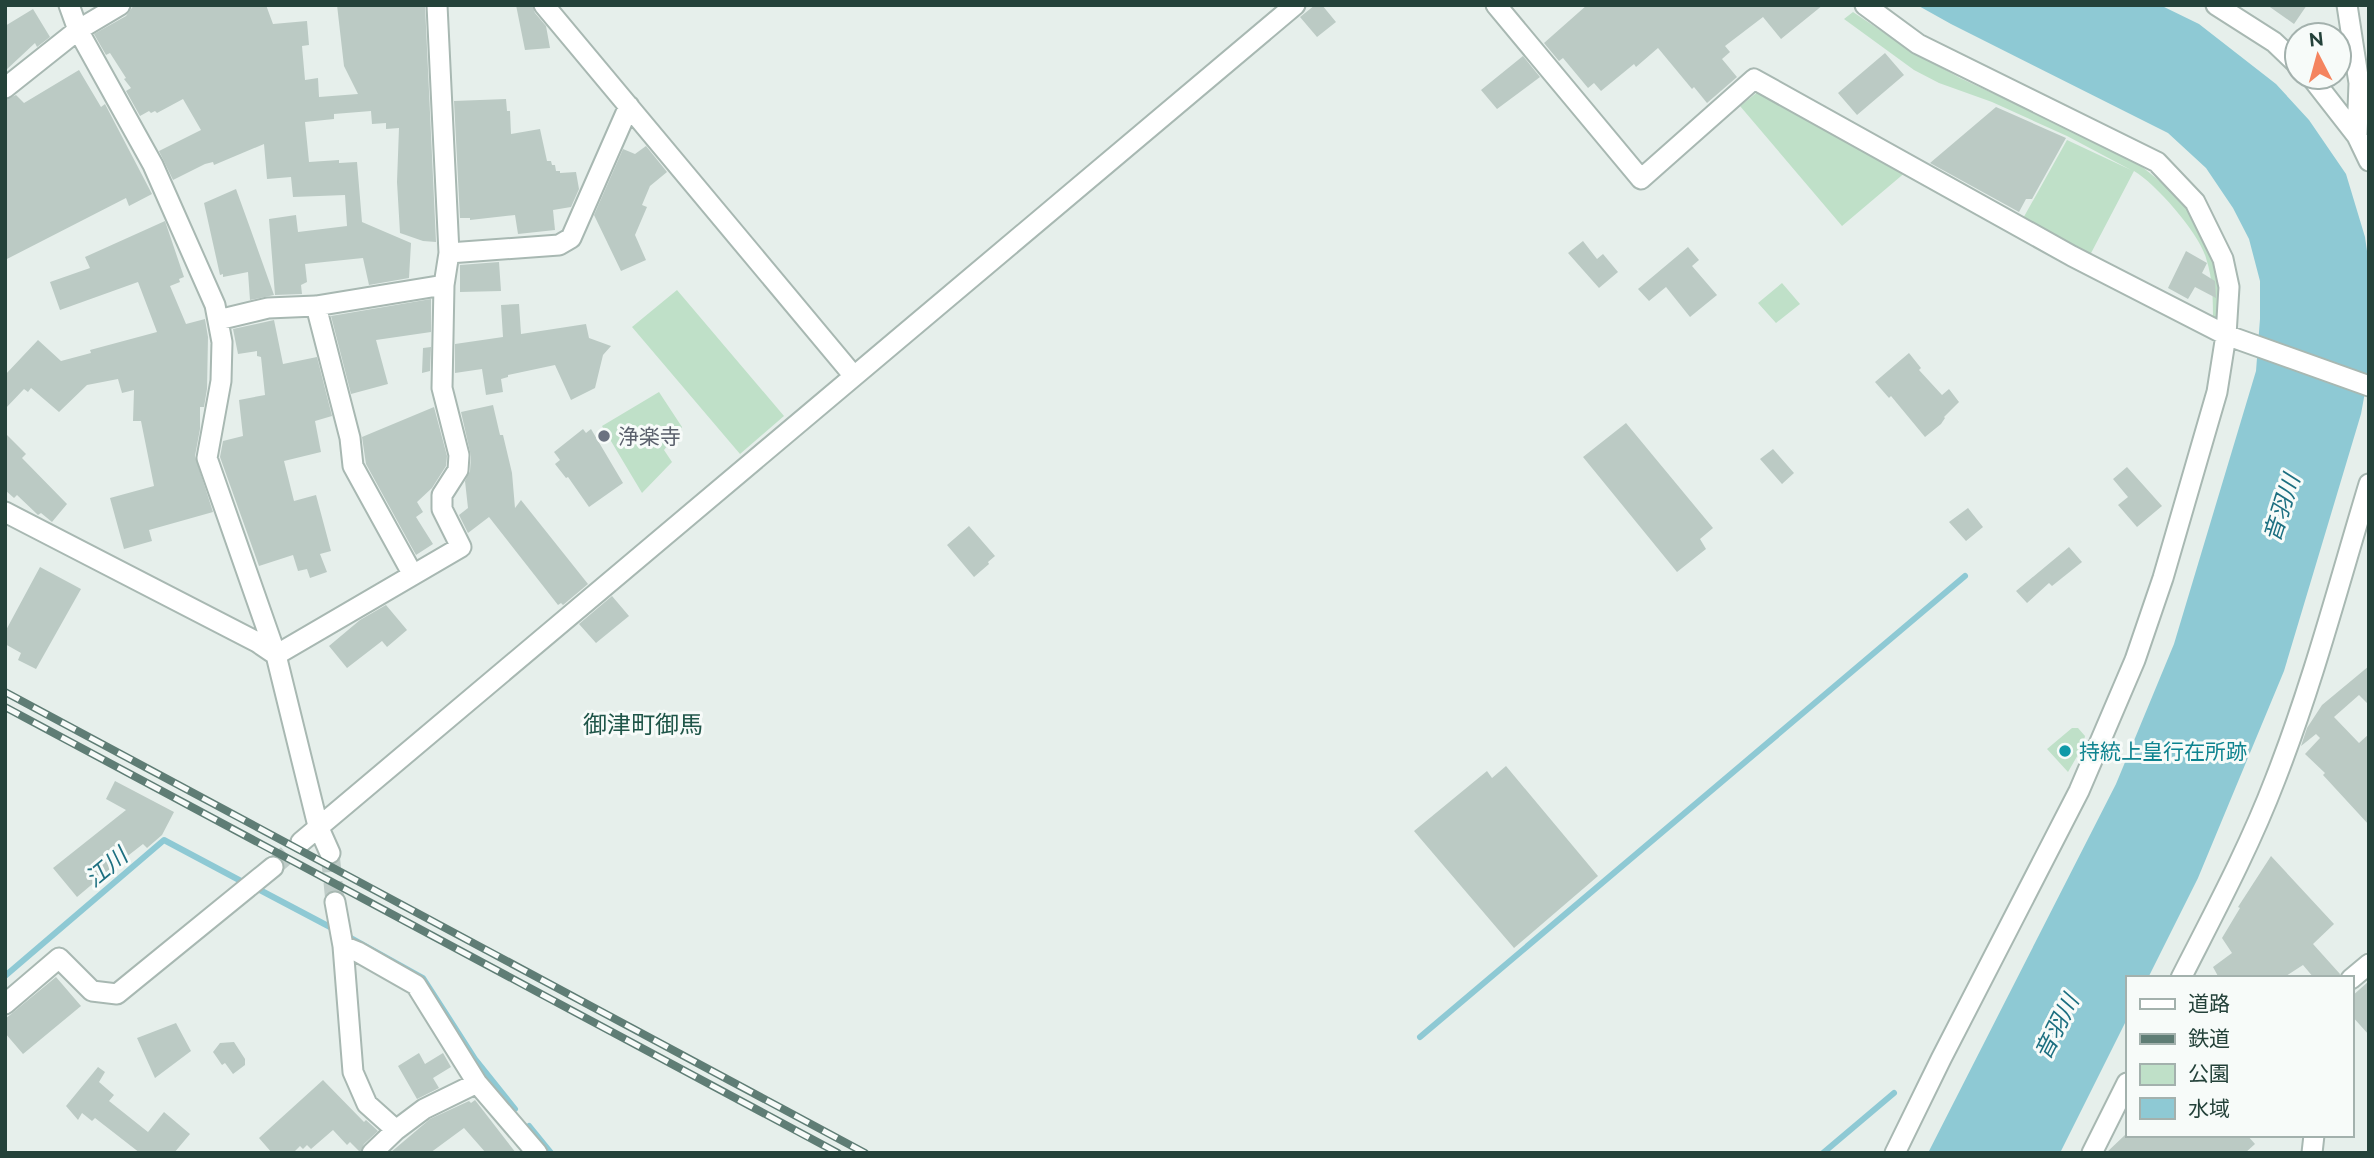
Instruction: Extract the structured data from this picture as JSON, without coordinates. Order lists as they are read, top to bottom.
{
  "districts": ["御津町御馬"],
  "water": ["音羽川", "江川"],
  "places": ["浄楽寺", "持統上皇行在所跡"],
  "legend": [
    "道路",
    "鉄道",
    "公園",
    "水域"
  ],
  "north": "top"
}
